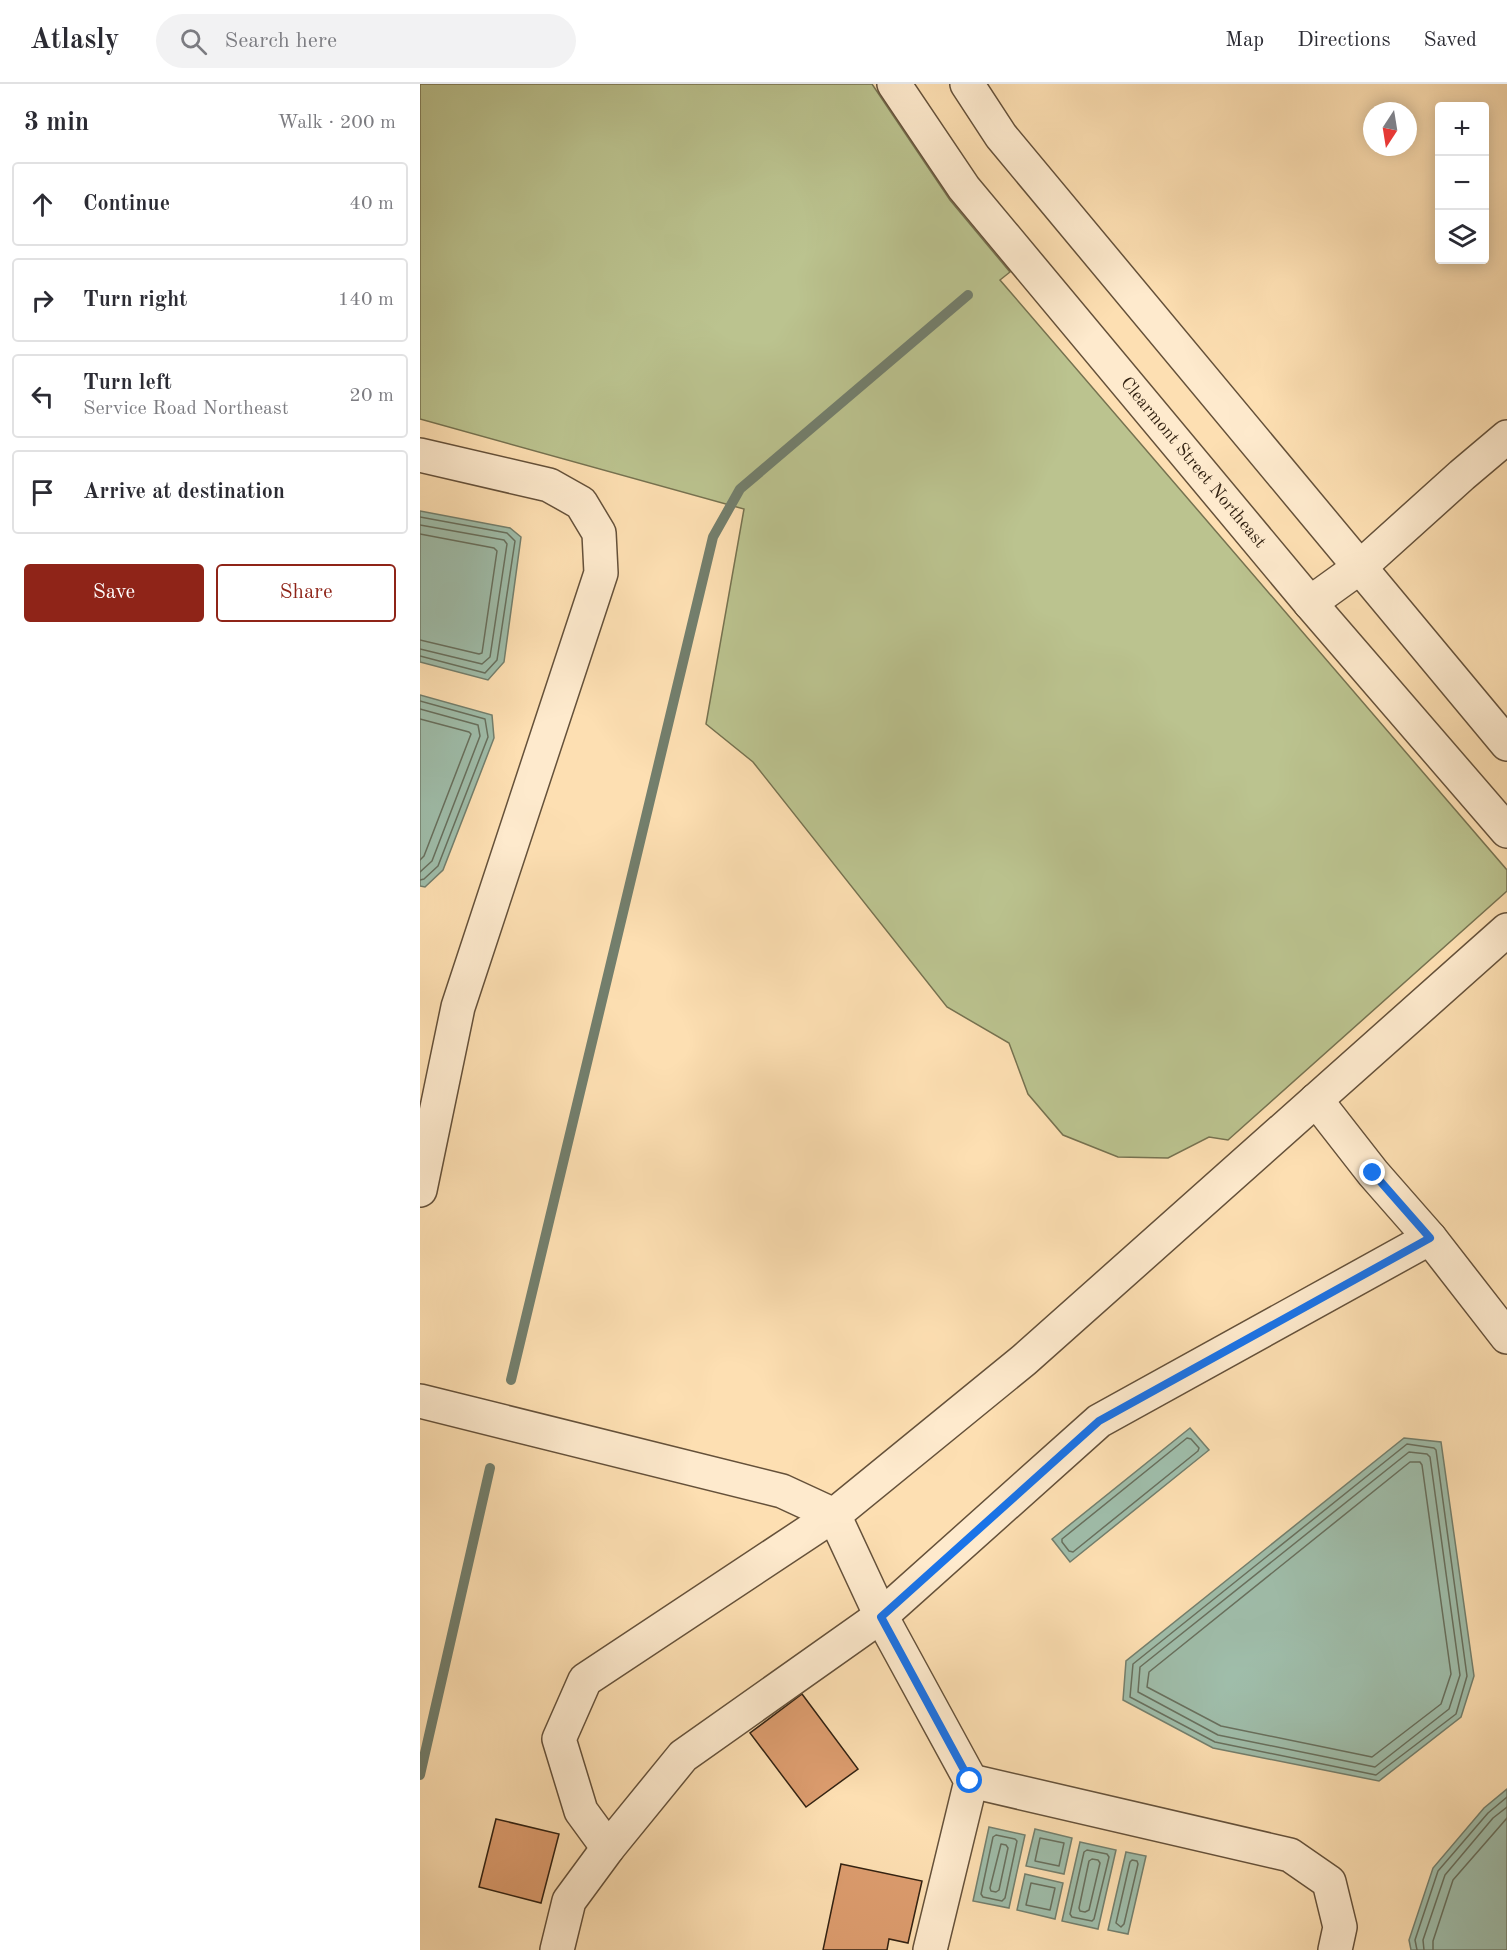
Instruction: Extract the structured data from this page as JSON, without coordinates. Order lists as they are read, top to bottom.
{
  "streets": {
    "street": ["Clearmont Street Northeast"]
  },
  "north": "bottom",
  "page": {
    "header": "Atlasly",
    "search": "Search here",
    "nav": ["Map", "Directions", "Saved"],
    "heading": ["3 min", "Walk · 200 m"],
    "map_buttons": ["+", "−"],
    "list": [
      ["Continue", "40 m"],
      ["Turn right", "140 m"],
      ["Turn left", "Service Road Northeast", "20 m"],
      "Arrive at destination"
    ],
    "buttons": ["Save", "Share"]
  }
}
